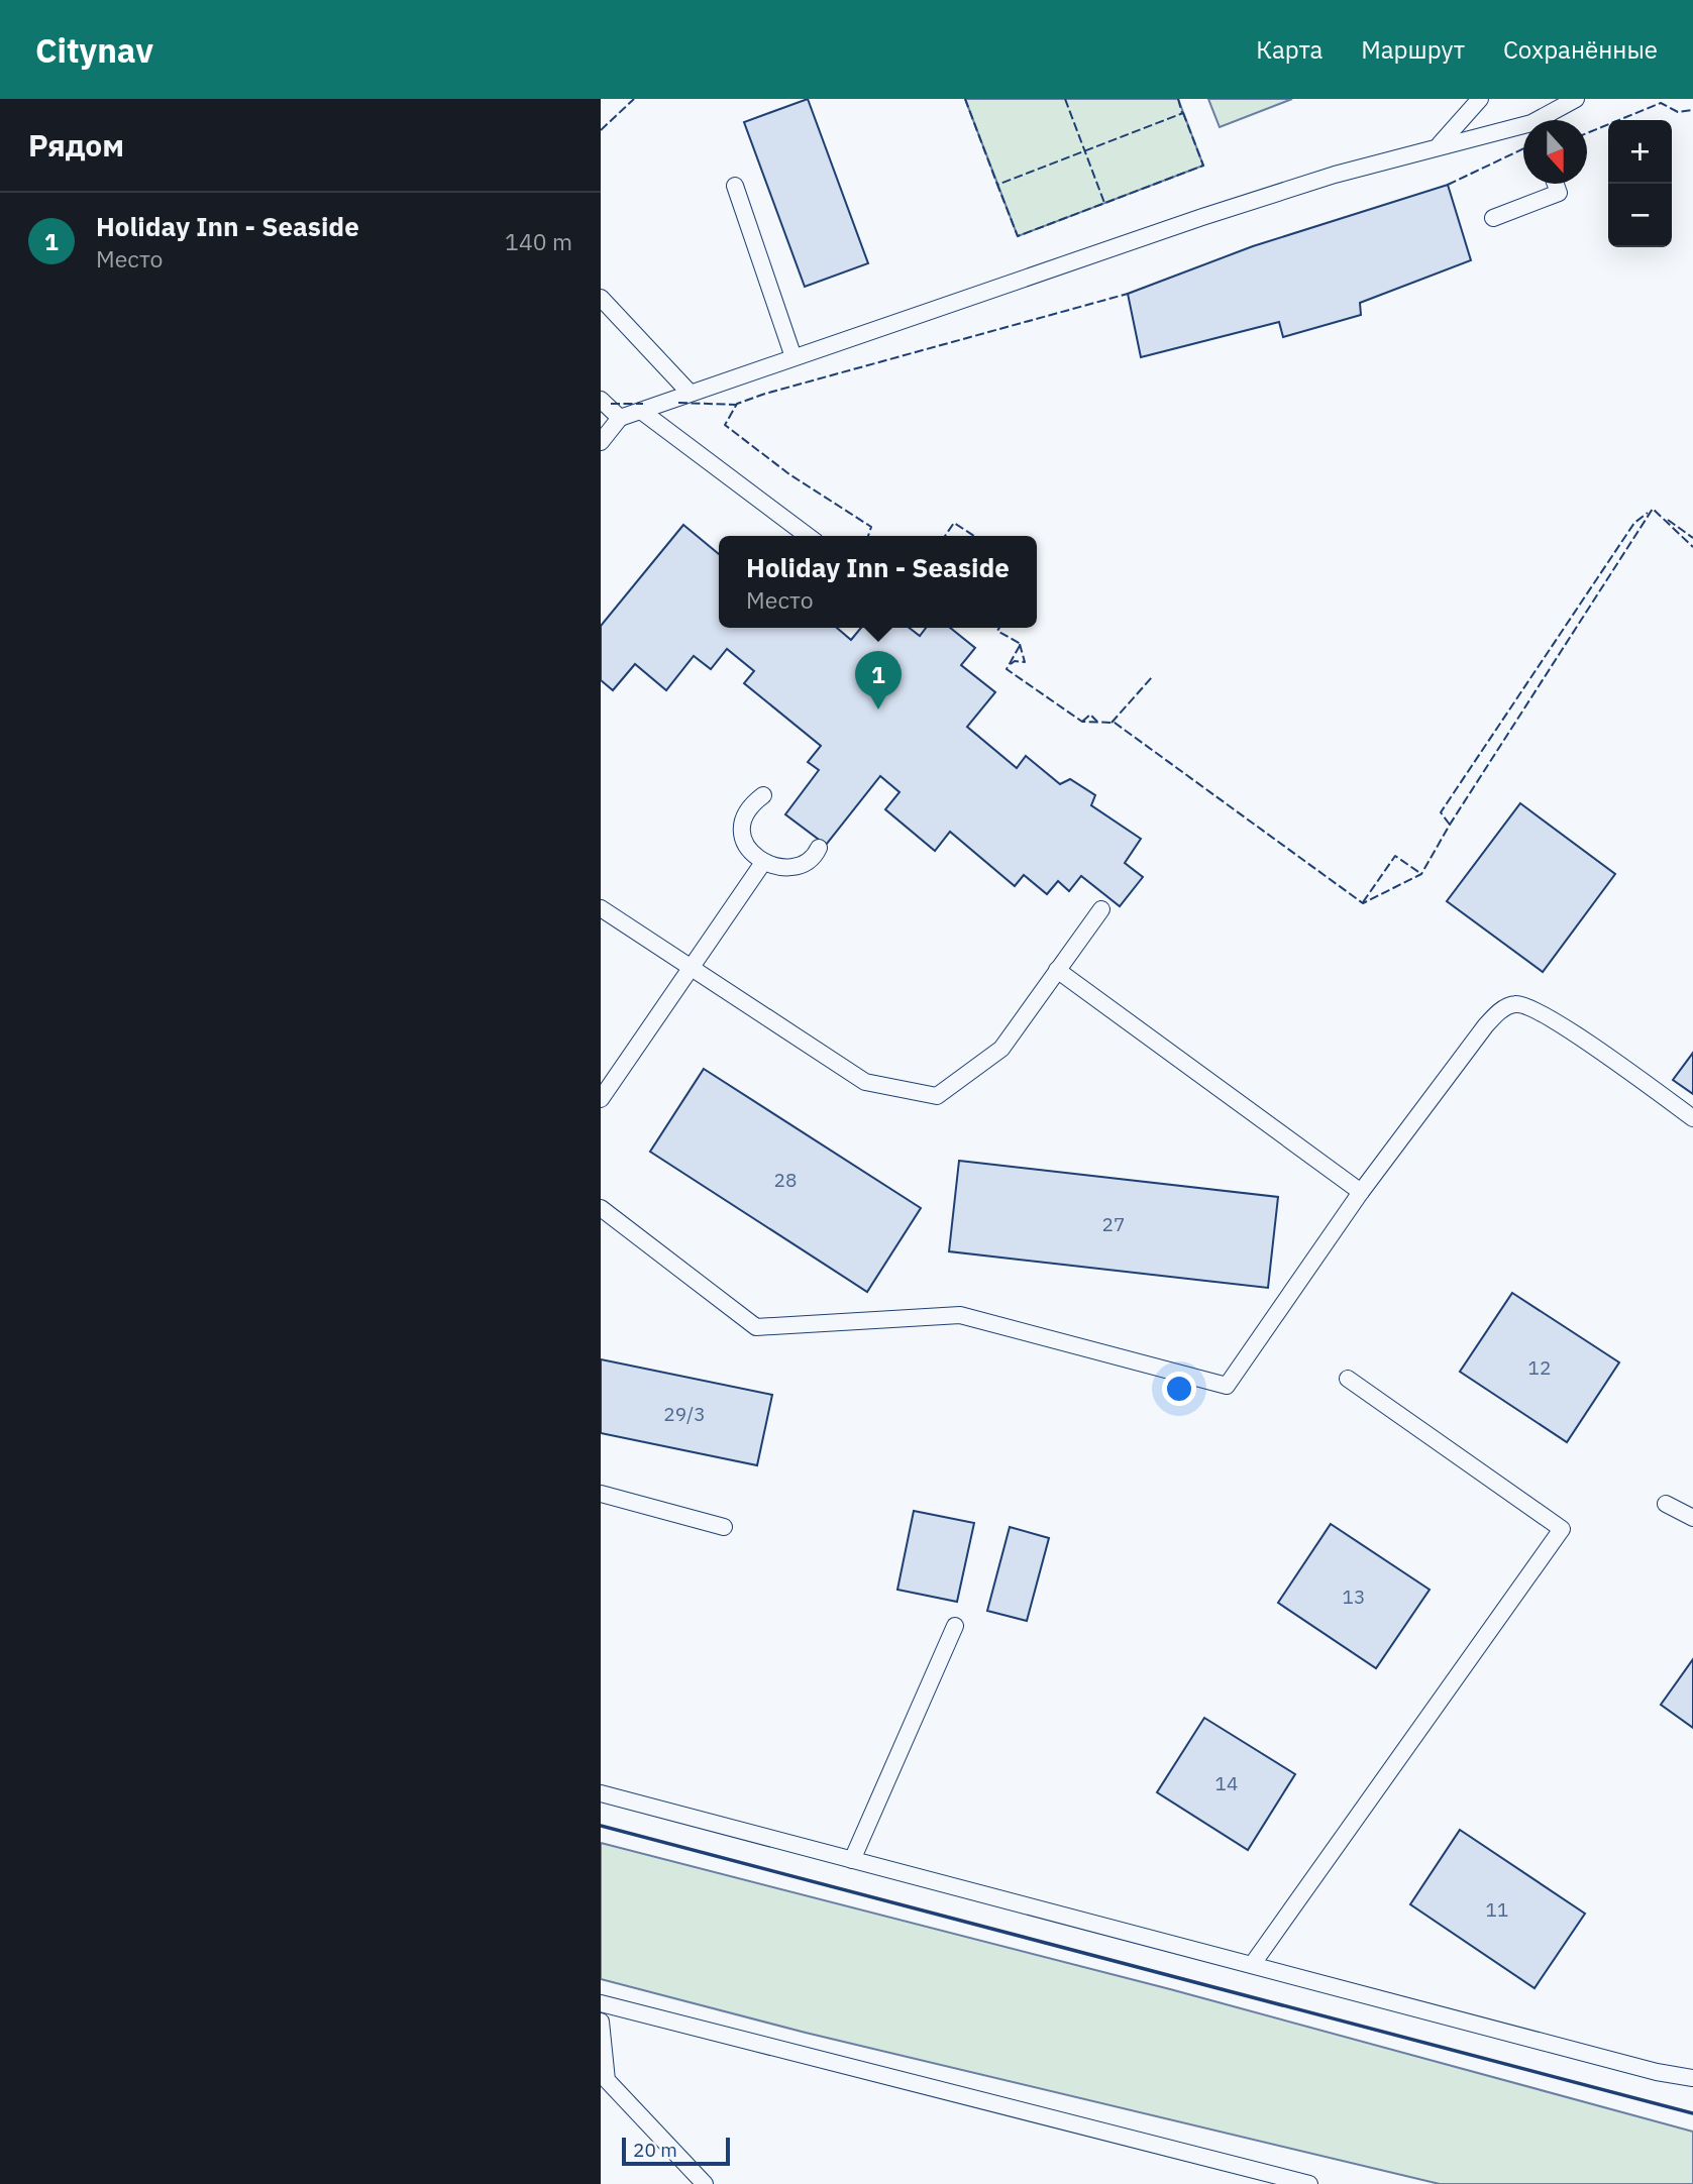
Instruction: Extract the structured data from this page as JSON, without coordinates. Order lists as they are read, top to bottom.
{
  "house_numbers": [
    "28",
    "27",
    "12",
    "29/3",
    "13",
    "14",
    "11"
  ],
  "scale_bar": "20 m",
  "north": "bottom",
  "page": {
    "header": "Citynav",
    "nav": ["Карта", "Маршрут", "Сохранённые"],
    "heading": "Рядом",
    "map_buttons": ["+", "−"],
    "list": [
      {
        "mark": "1",
        "name": "Holiday Inn - Seaside",
        "note": "Место",
        "value": "140 m"
      }
    ],
    "popup": ["Holiday Inn - Seaside", "Место"],
    "pins": "1",
    "scale": "20 m"
  }
}
